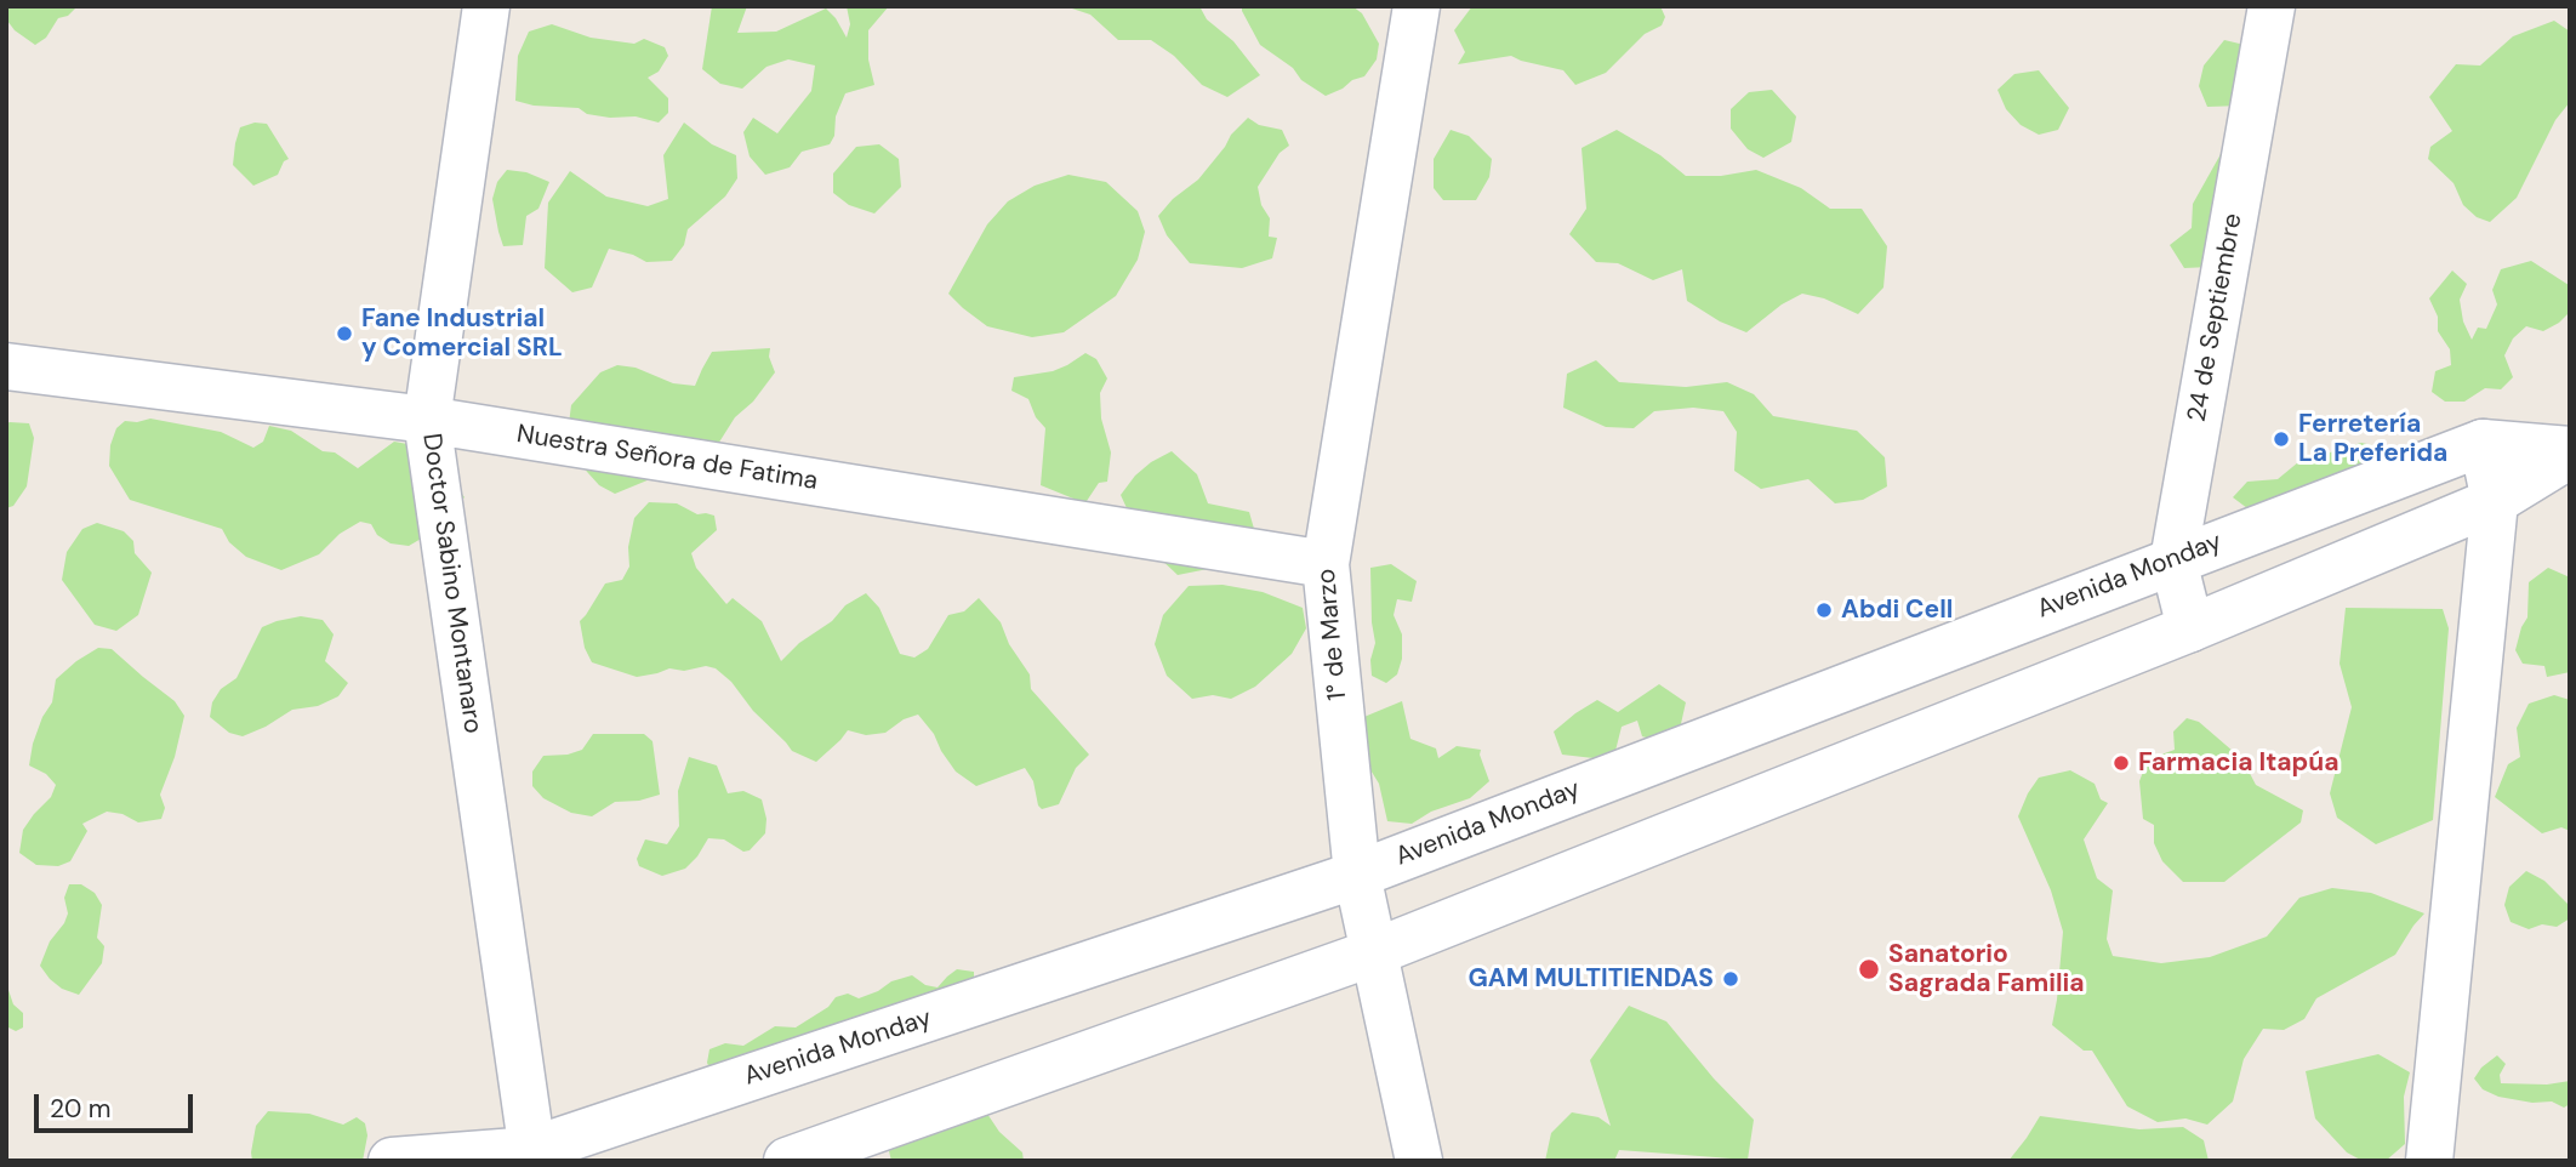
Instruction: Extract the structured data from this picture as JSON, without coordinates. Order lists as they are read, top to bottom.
{
  "streets": {
    "street": [
      "24 de Septiembre",
      "Nuestra Señora de Fatima",
      "Avenida Monday",
      "Doctor Sabino Montanaro",
      "1° de Marzo"
    ]
  },
  "crossings": [
    ["24 de Septiembre", "Avenida Monday"],
    ["Nuestra Señora de Fatima", "Doctor Sabino Montanaro"],
    ["Nuestra Señora de Fatima", "1° de Marzo"],
    ["Avenida Monday", "Doctor Sabino Montanaro"],
    ["Avenida Monday", "1° de Marzo"]
  ],
  "places": [
    "Fane Industrial y Comercial SRL",
    "Ferretería La Preferida",
    "Abdi Cell",
    "Farmacia Itapúa",
    "Sanatorio Sagrada Familia",
    "GAM MULTITIENDAS"
  ],
  "scale_bar": "20 m"
}
